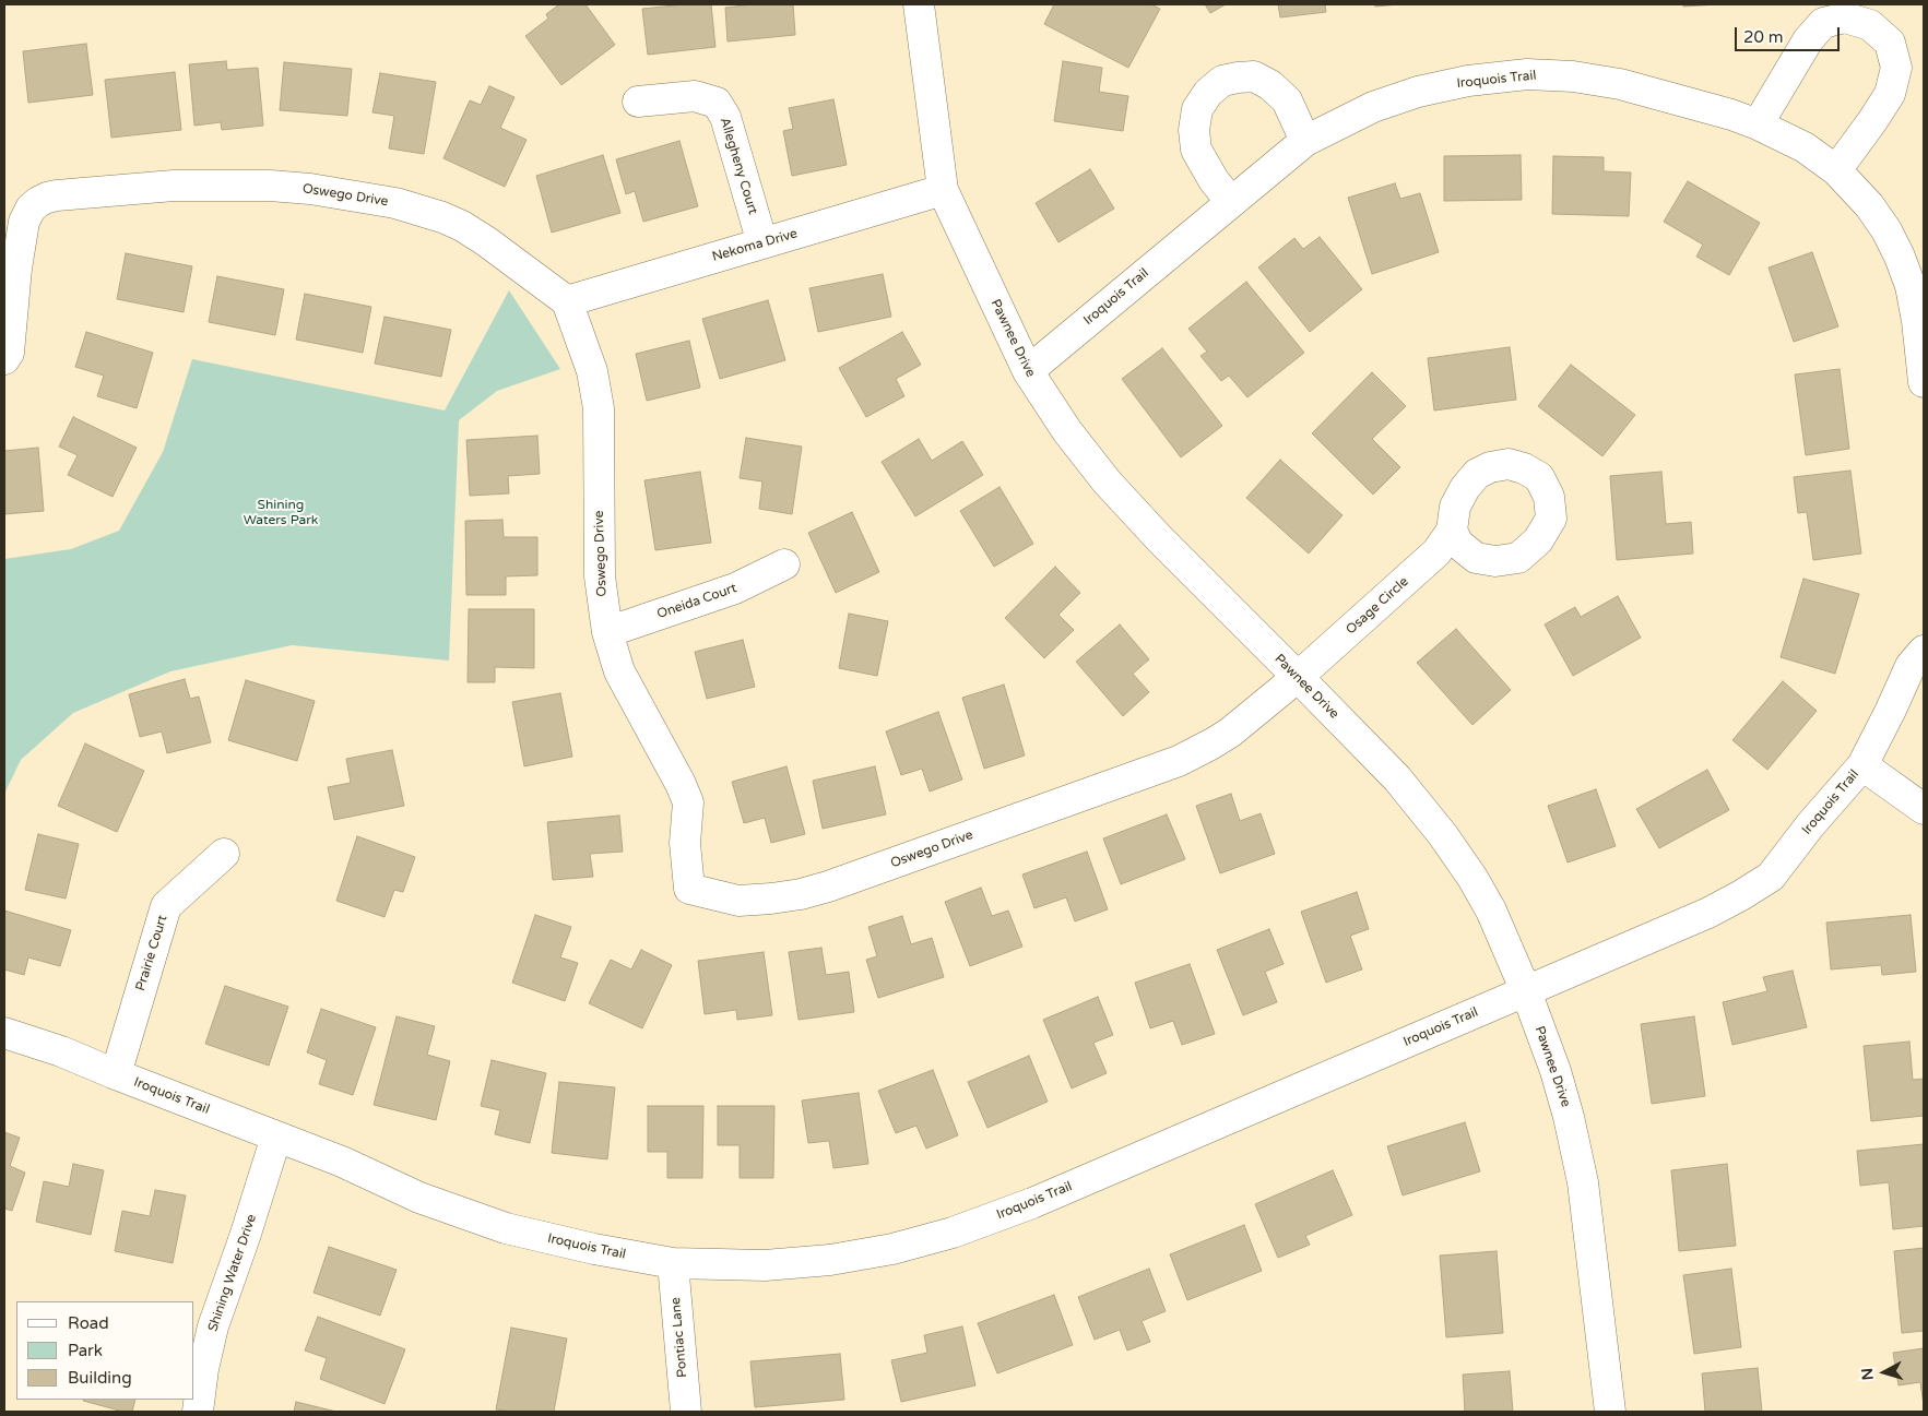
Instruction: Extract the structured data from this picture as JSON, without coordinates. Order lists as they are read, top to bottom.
{
  "streets": {
    "street": [
      "Iroquois Trail",
      "Allegheny Court",
      "Oswego Drive",
      "Nekoma Drive",
      "Pawnee Drive",
      "Oneida Court",
      "Osage Circle",
      "Prairie Court",
      "Shining Water Drive",
      "Pontiac Lane"
    ]
  },
  "crossings": [
    ["Iroquois Trail", "Pawnee Drive"],
    ["Iroquois Trail", "Prairie Court"],
    ["Iroquois Trail", "Shining Water Drive"],
    ["Iroquois Trail", "Pontiac Lane"],
    ["Allegheny Court", "Nekoma Drive"],
    ["Oswego Drive", "Nekoma Drive"],
    ["Oswego Drive", "Pawnee Drive"],
    ["Oswego Drive", "Oneida Court"],
    ["Oswego Drive", "Osage Circle"],
    ["Nekoma Drive", "Pawnee Drive"],
    ["Pawnee Drive", "Osage Circle"]
  ],
  "parks": ["Shining Waters Park"],
  "legend": ["Road", "Park", "Building"],
  "scale_bar": "20 m",
  "north": "left"
}
